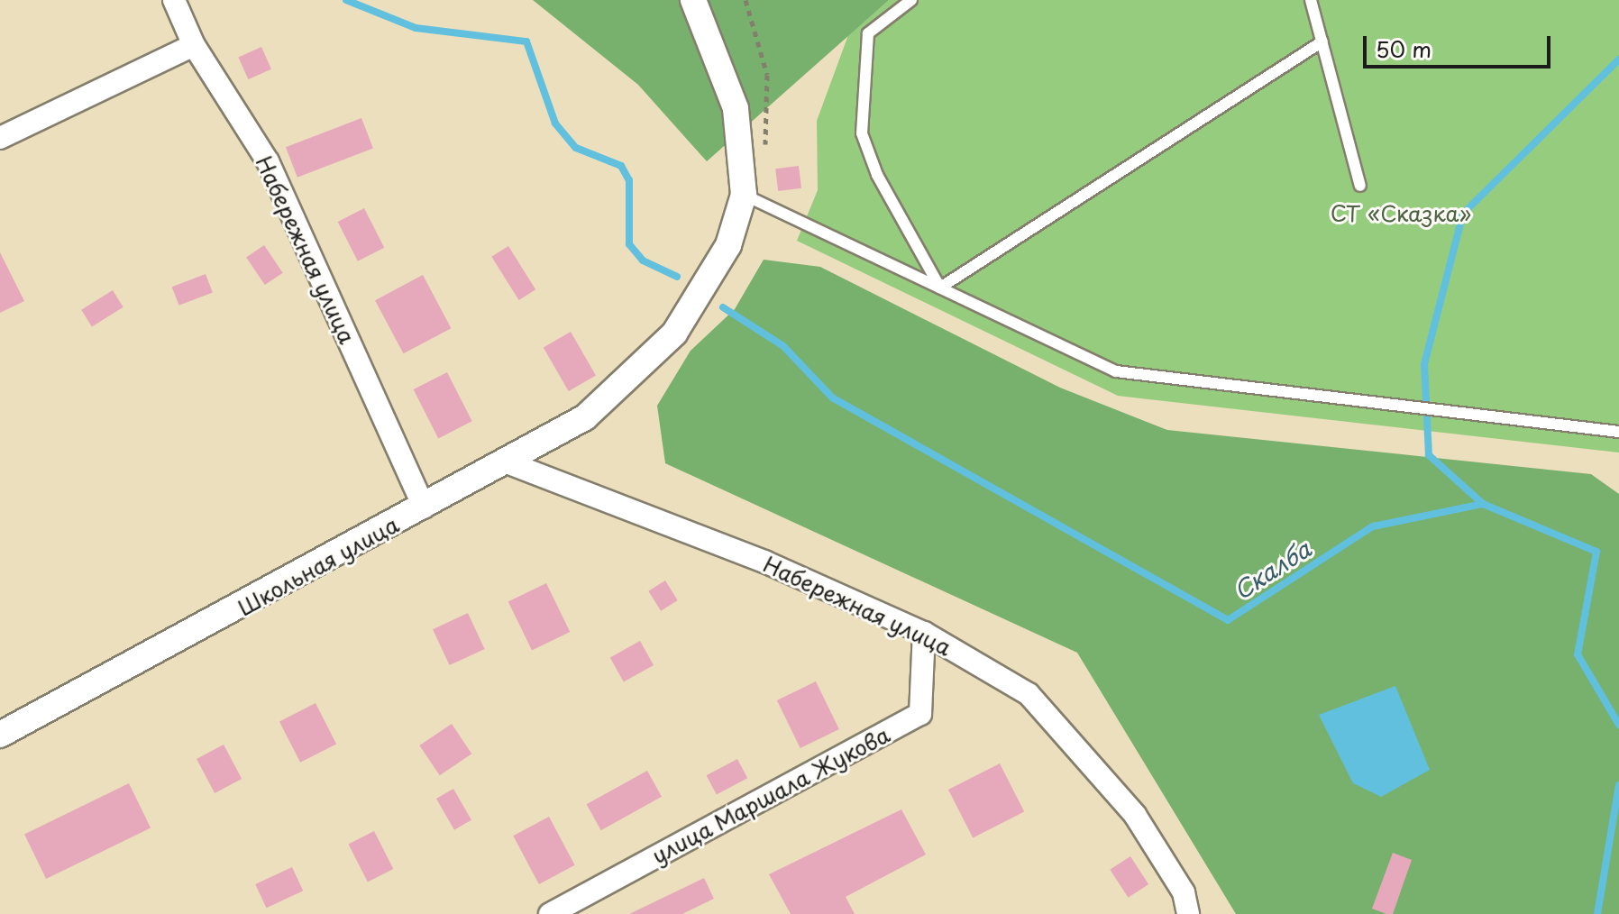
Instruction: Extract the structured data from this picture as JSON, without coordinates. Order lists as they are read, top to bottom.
{
  "streets": {
    "street": ["Набережная улица", "Школьная улица", "улица Маршала Жукова"]
  },
  "crossings": [
    ["Набережная улица", "Школьная улица"],
    ["Набережная улица", "улица Маршала Жукова"]
  ],
  "water": ["Скалба"],
  "parks": ["СТ «Сказка»"],
  "scale_bar": "50 m"
}
